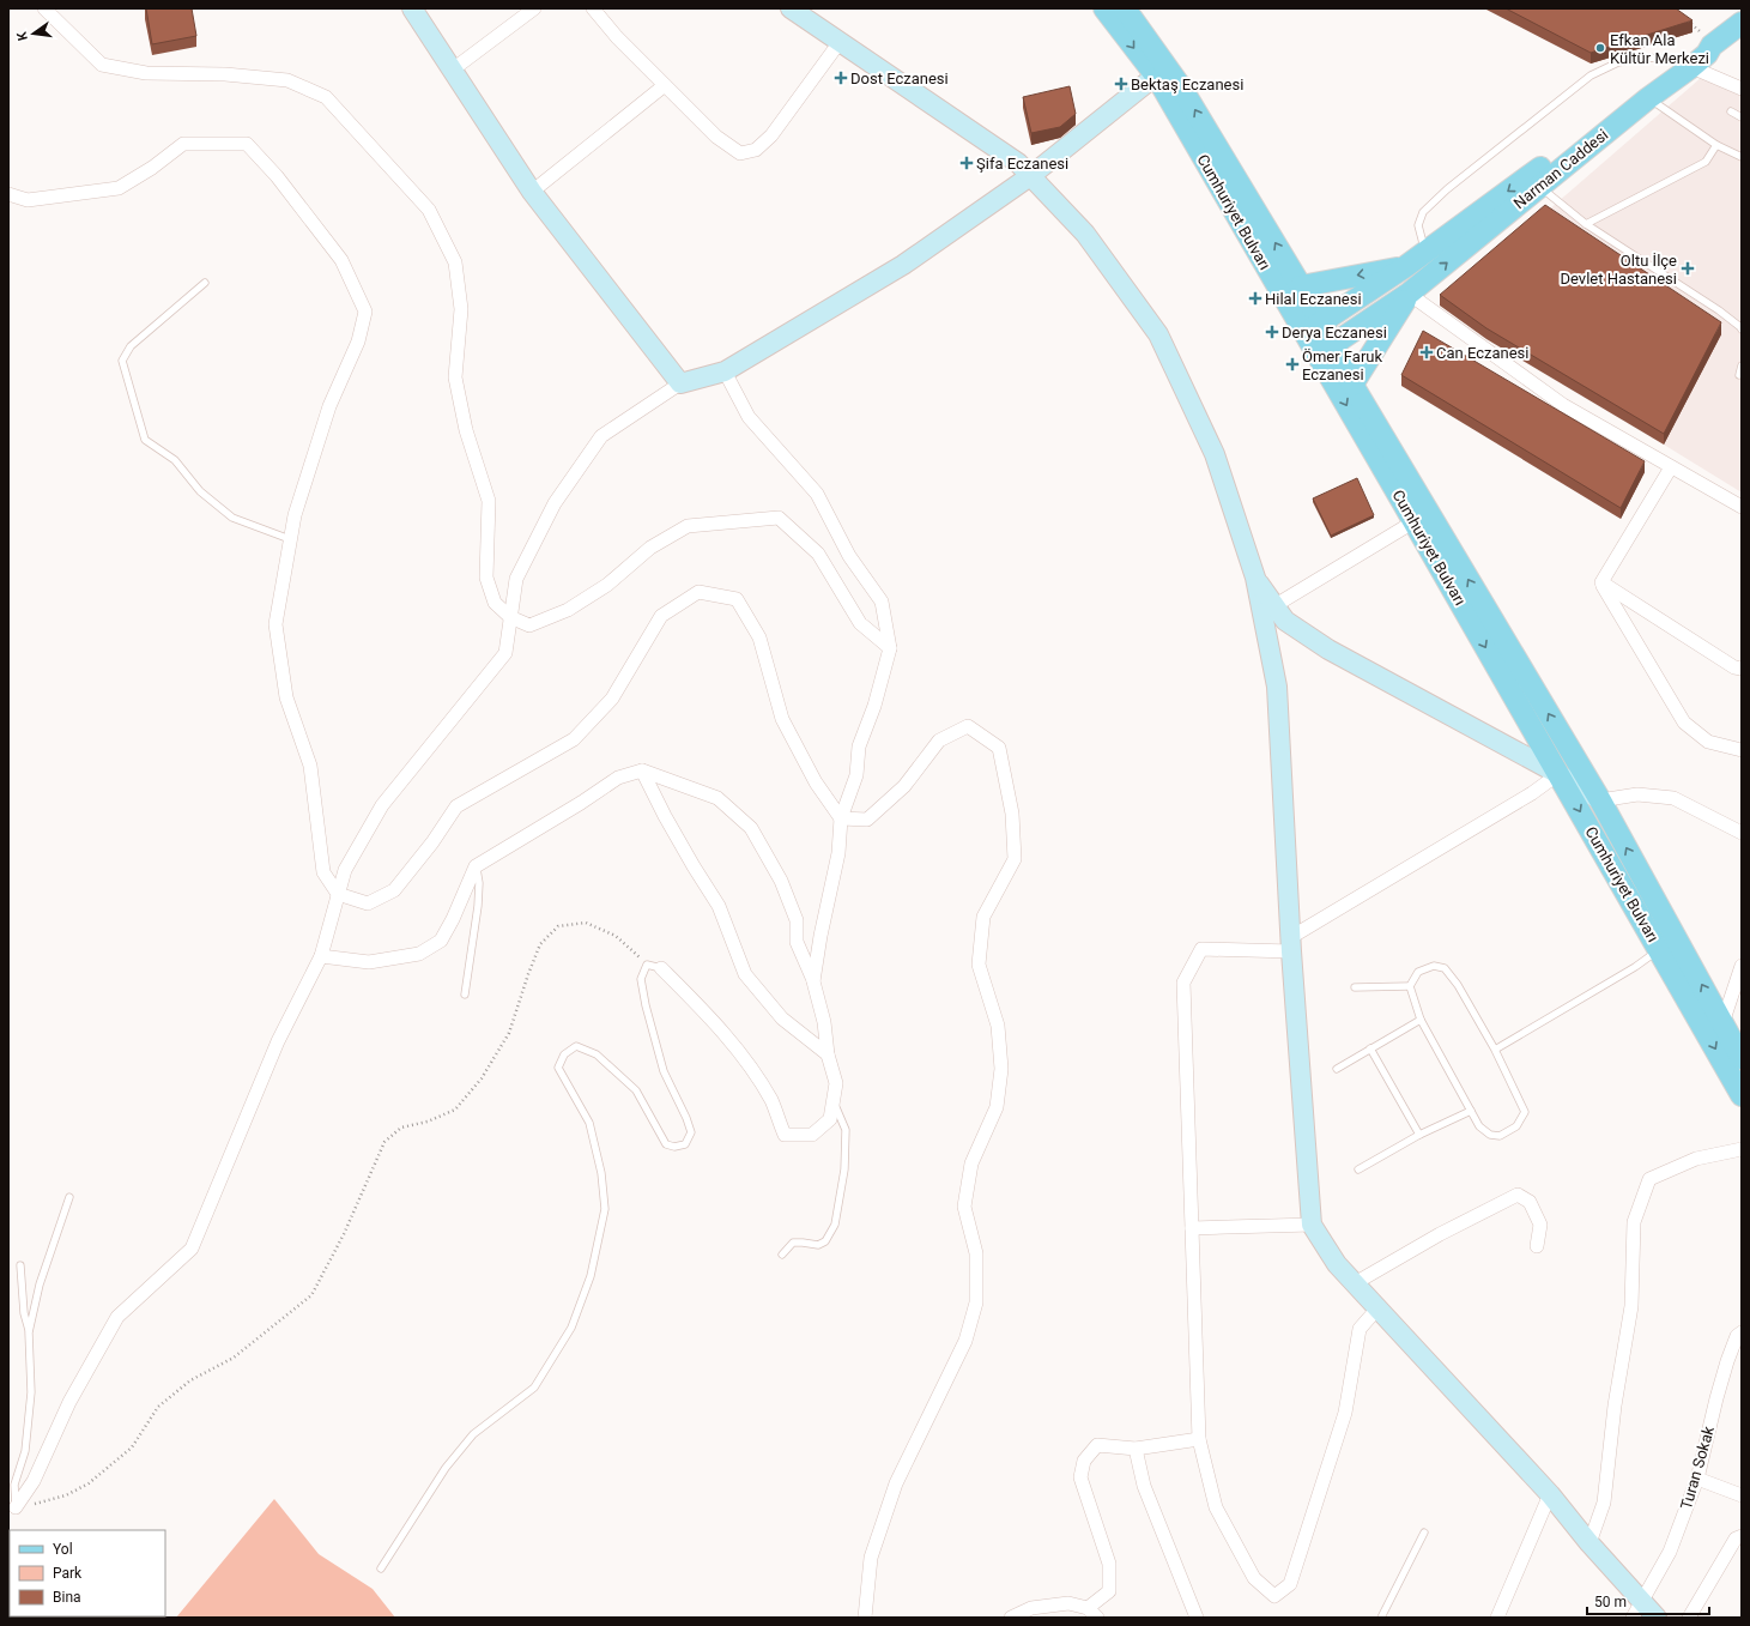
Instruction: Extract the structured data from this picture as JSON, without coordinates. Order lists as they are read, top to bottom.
{
  "streets": {
    "main road": ["Narman Caddesi", "Cumhuriyet Bulvarı"],
    "street": ["Turan Sokak"]
  },
  "crossings": [
    ["Narman Caddesi", "Cumhuriyet Bulvarı"]
  ],
  "places": {
    "other": ["Efkan Ala Kültür Merkezi"],
    "health": [
      "Dost Eczanesi",
      "Bektaş Eczanesi",
      "Şifa Eczanesi",
      "Oltu İlçe Devlet Hastanesi",
      "Hilal Eczanesi",
      "Derya Eczanesi",
      "Can Eczanesi",
      "Ömer Faruk Eczanesi"
    ]
  },
  "legend": ["Yol", "Park", "Bina"],
  "scale_bar": "50 m",
  "north": "left"
}
